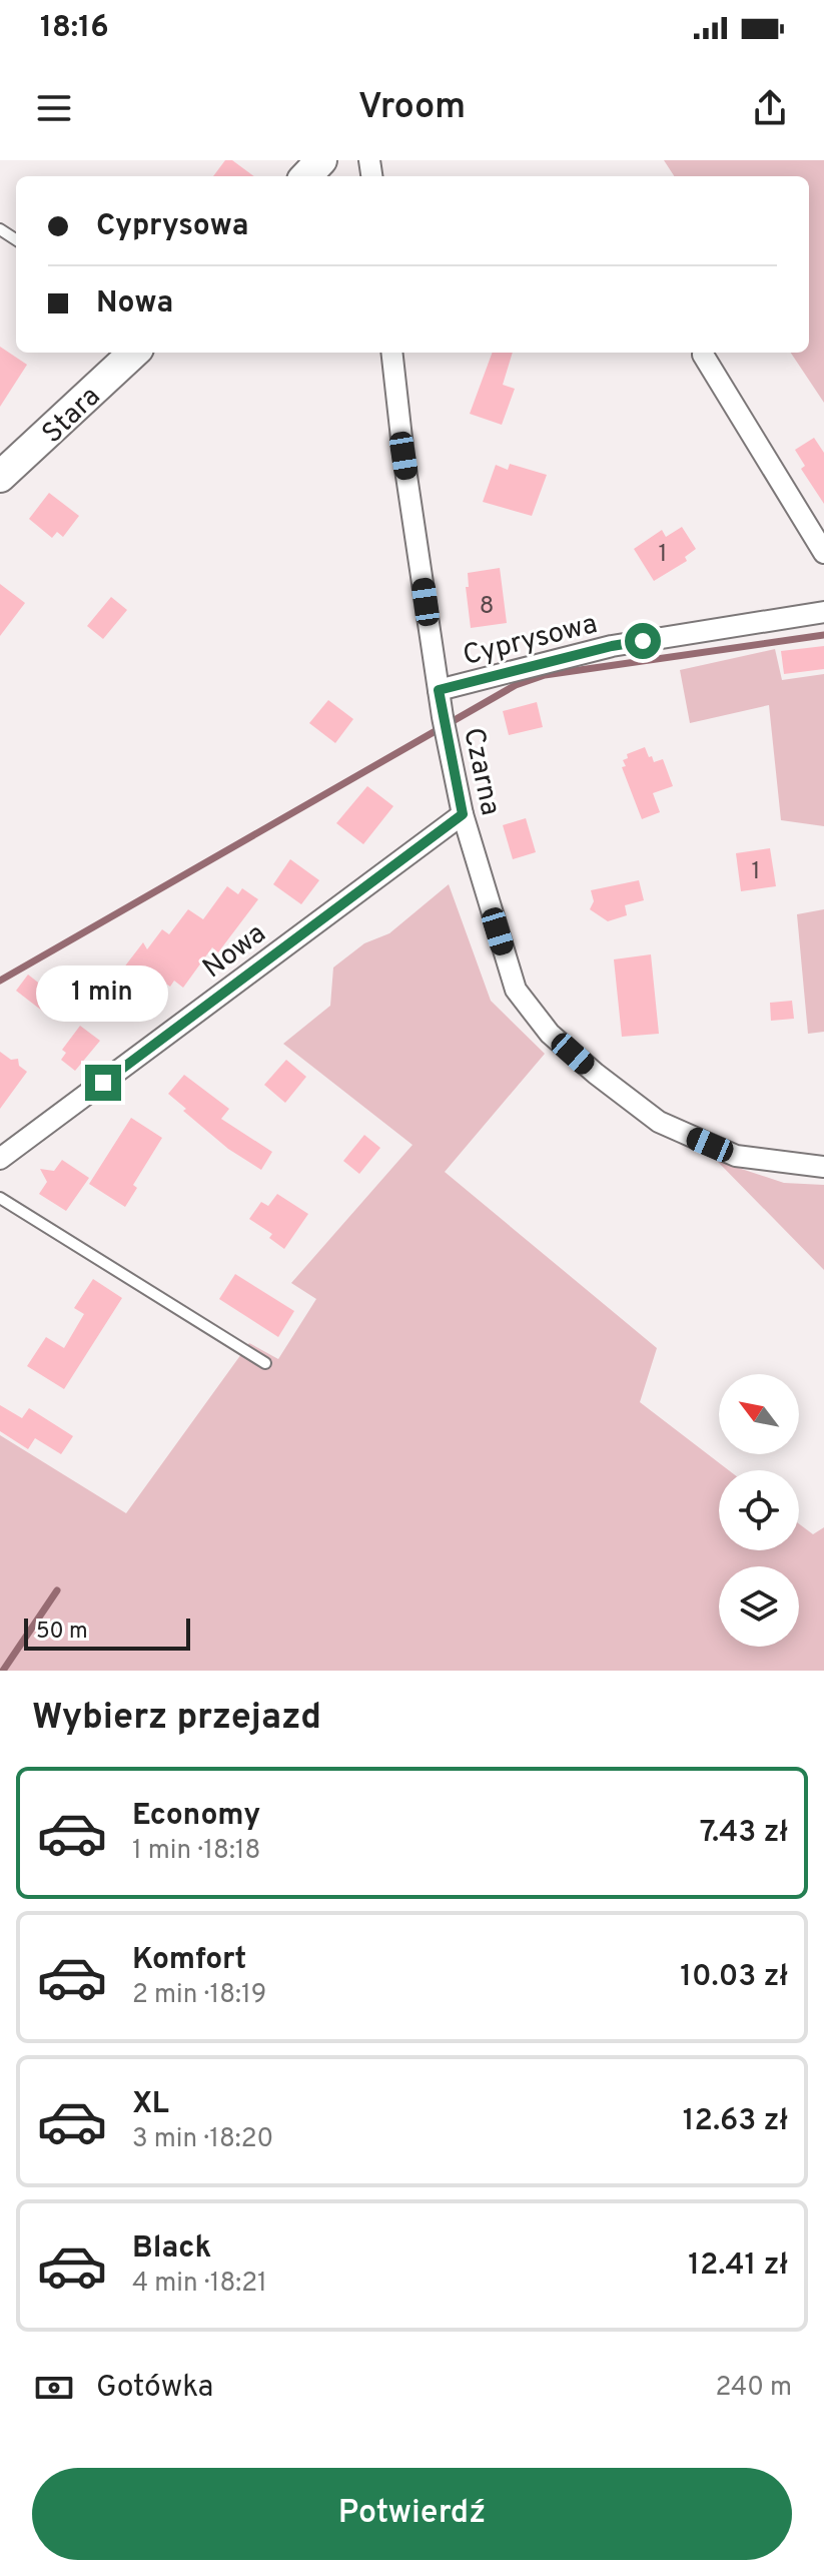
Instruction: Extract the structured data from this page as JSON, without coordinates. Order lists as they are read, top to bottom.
{
  "streets": {
    "street": [
      "Stara",
      "Cyprysowa",
      "Czarna",
      "Nowa"
    ]
  },
  "crossings": [
    ["Cyprysowa", "Czarna"],
    ["Czarna", "Nowa"]
  ],
  "house_numbers": ["1", "8", "1"],
  "scale_bar": "50 m",
  "north": "top left",
  "page": {
    "status": "18:16",
    "header": "Vroom",
    "banner": ["Cyprysowa", "Nowa"],
    "bubble": "1 min",
    "scale": "50 m",
    "heading": "Wybierz przejazd",
    "list": [
      {
        "name": "Economy",
        "note": "1 min · 18:18",
        "value": "7.43 zł"
      },
      {
        "name": "Komfort",
        "note": "2 min · 18:19",
        "value": "10.03 zł"
      },
      {
        "name": "XL",
        "note": "3 min · 18:20",
        "value": "12.63 zł"
      },
      {
        "name": "Black",
        "note": "4 min · 18:21",
        "value": "12.41 zł"
      }
    ],
    "pay": ["Gotówka", "240 m"],
    "buttons": "Potwierdź"
  }
}
